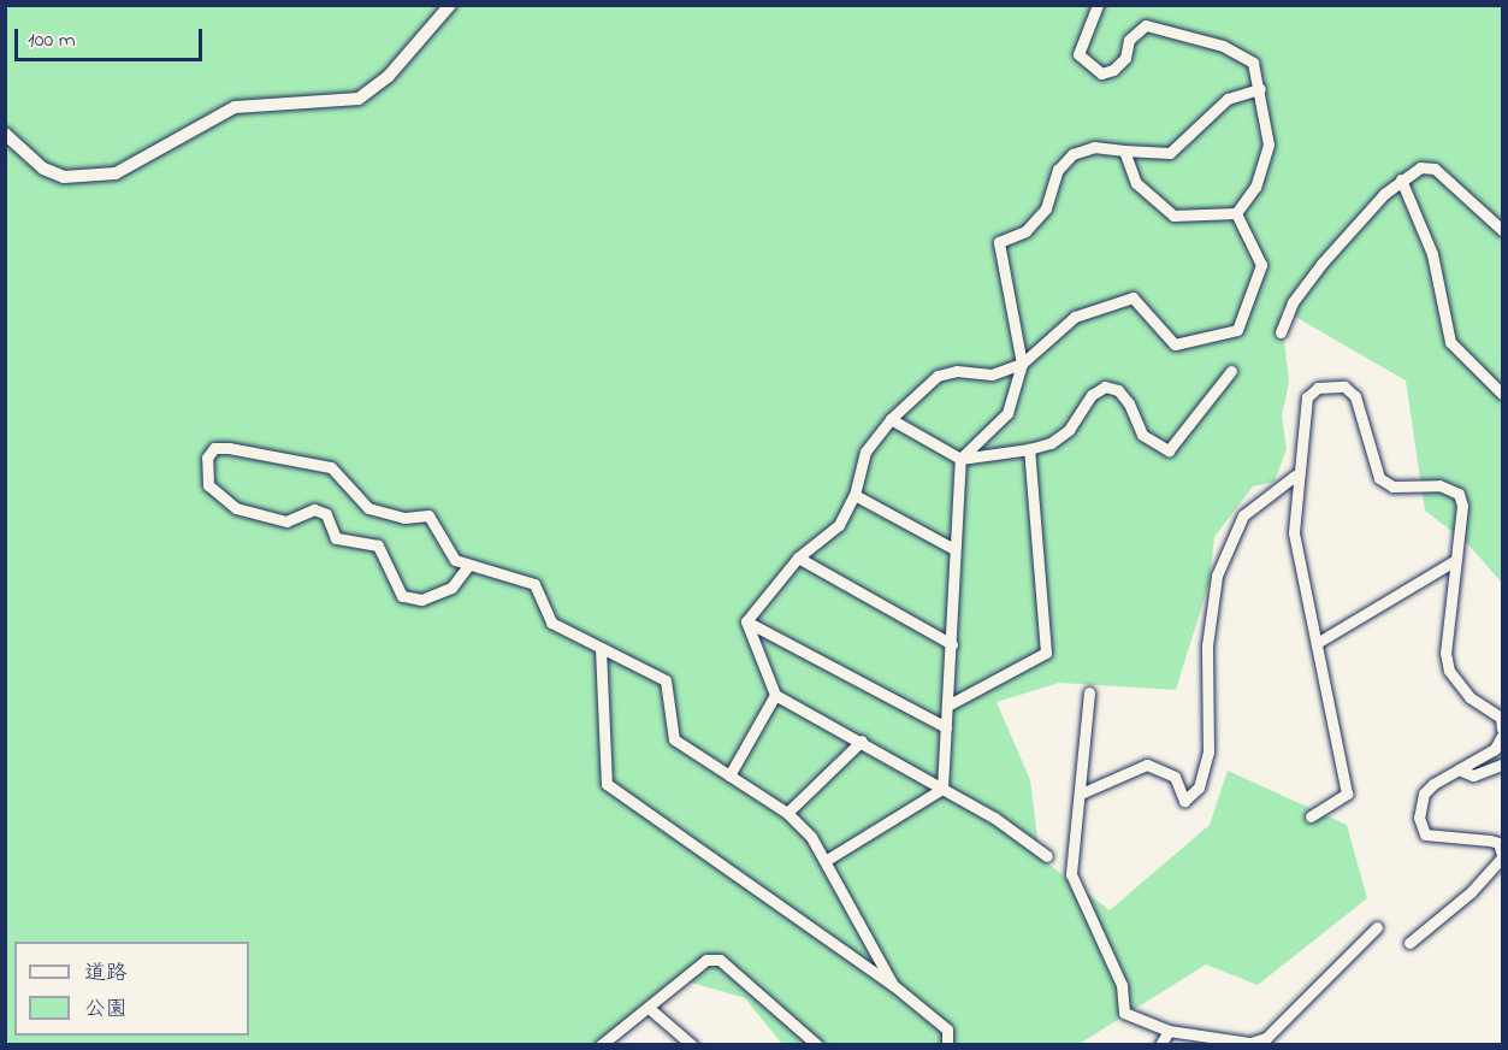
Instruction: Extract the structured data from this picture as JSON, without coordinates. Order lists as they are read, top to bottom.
{
  "legend": ["道路", "公園"],
  "scale_bar": "100 m"
}
